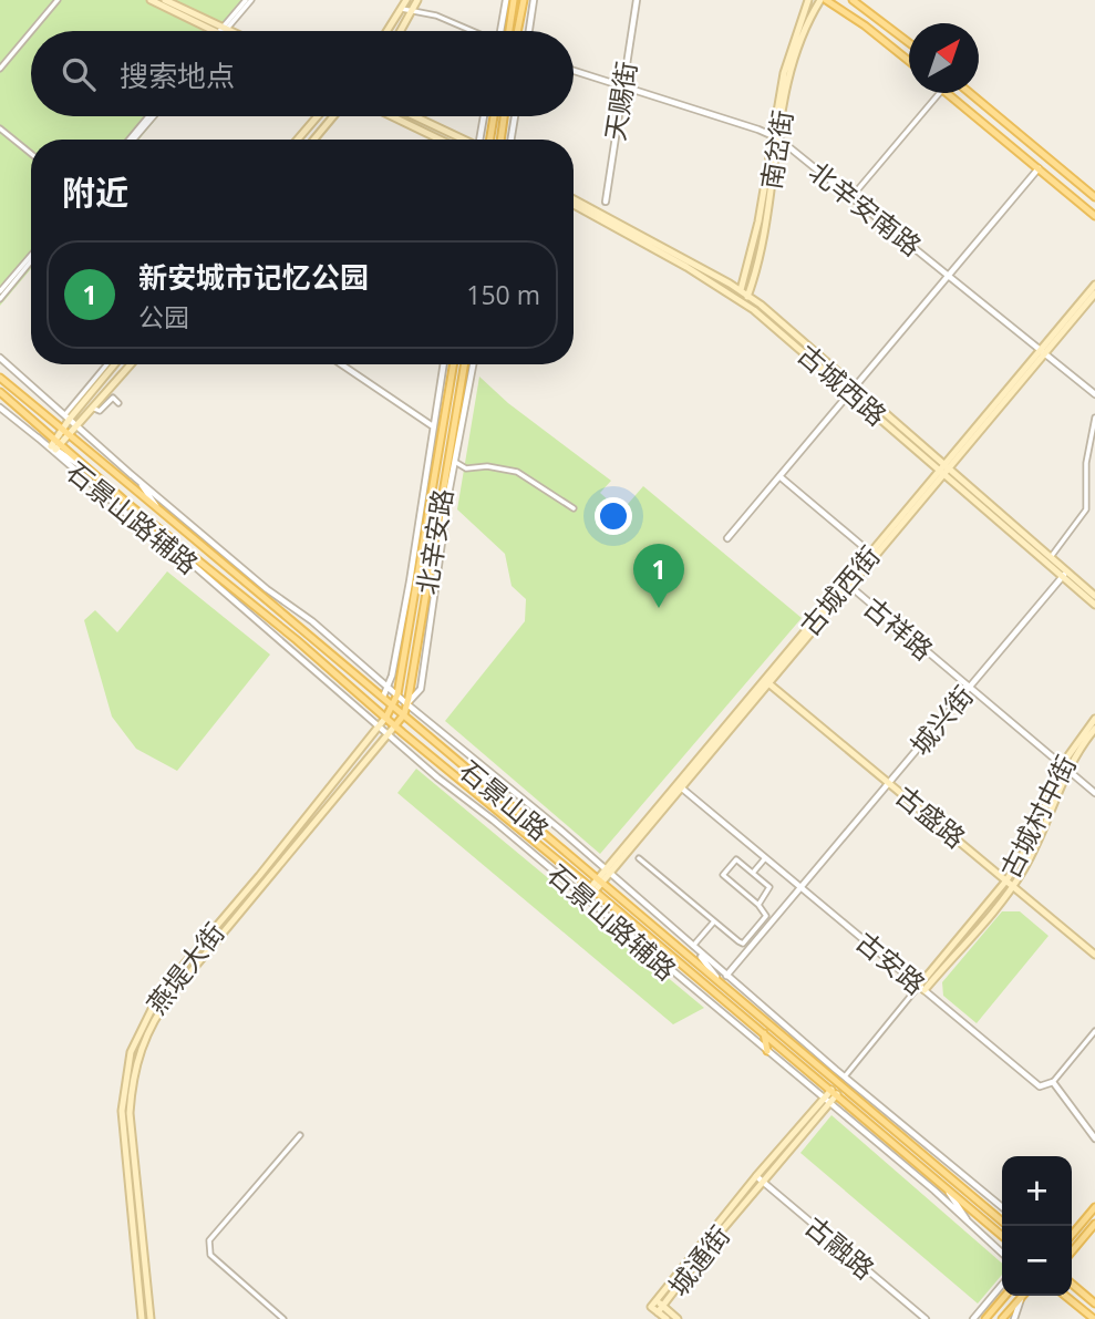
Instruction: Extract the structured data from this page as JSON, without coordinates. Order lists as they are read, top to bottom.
{
  "streets": {
    "main road": [
      "南岔街",
      "古城西路",
      "北辛安路",
      "古城西街",
      "石景山路",
      "古盛路",
      "古城村中街",
      "燕堤大街",
      "城通街"
    ],
    "street": [
      "天赐街",
      "北辛安南路",
      "石景山路辅路",
      "古祥路",
      "城兴街",
      "古安路",
      "古融路"
    ]
  },
  "crossings": [
    ["天赐街", "北辛安南路"],
    ["南岔街", "北辛安南路"],
    ["南岔街", "古城西路"],
    ["北辛安南路", "古城西街"],
    ["古城西路", "古城西街"],
    ["古城西路", "城兴街"],
    ["石景山路辅路", "北辛安路"],
    ["石景山路辅路", "古城西街"],
    ["石景山路辅路", "城兴街"],
    ["石景山路辅路", "石景山路"],
    ["石景山路辅路", "燕堤大街"],
    ["石景山路辅路", "城通街"],
    ["北辛安路", "石景山路"],
    ["北辛安路", "燕堤大街"],
    ["古城西街", "古祥路"],
    ["古城西街", "石景山路"],
    ["古城西街", "古盛路"],
    ["古城西街", "古安路"],
    ["古祥路", "城兴街"],
    ["古祥路", "古城村中街"],
    ["城兴街", "古盛路"],
    ["城兴街", "古安路"],
    ["石景山路", "燕堤大街"],
    ["石景山路", "城通街"],
    ["古盛路", "古城村中街"],
    ["古城村中街", "古安路"],
    ["古融路", "城通街"]
  ],
  "north": "top right",
  "page": {
    "search": "搜索地点",
    "heading": "附近",
    "list": [
      {
        "mark": "1",
        "name": "新安城市记忆公园",
        "note": "公园",
        "value": "150 m"
      }
    ],
    "pins": "1",
    "map_buttons": ["+", "−"]
  }
}
